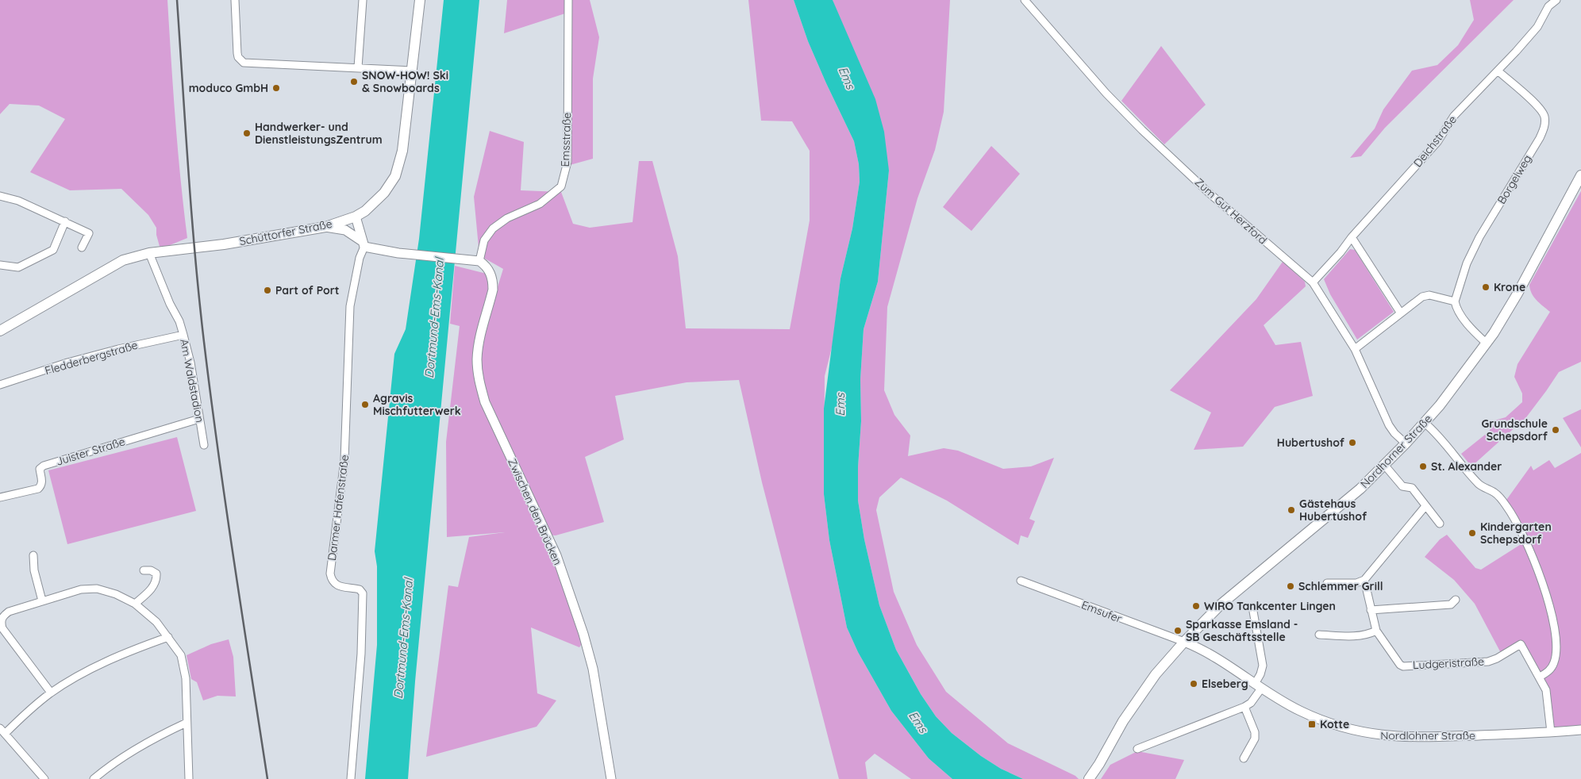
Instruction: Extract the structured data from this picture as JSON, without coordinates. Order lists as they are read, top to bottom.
{
  "streets": {
    "main road": ["Schüttorfer Straße", "Nordhorner Straße"],
    "street": [
      "Emsstraße",
      "Deichstraße",
      "Borgelweg",
      "Zum Gut Herzford",
      "Fledderbergstraße",
      "Am Waldstadion",
      "Juister Straße",
      "Darmer Hafenstraße",
      "Zwischen den Brücken",
      "Emsufer",
      "Ludgeristraße",
      "Nordlohner Straße"
    ]
  },
  "crossings": [
    ["Emsstraße", "Zwischen den Brücken"],
    ["Deichstraße", "Borgelweg"],
    ["Deichstraße", "Zum Gut Herzford"],
    ["Zum Gut Herzford", "Nordhorner Straße"],
    ["Schüttorfer Straße", "Am Waldstadion"],
    ["Fledderbergstraße", "Am Waldstadion"],
    ["Am Waldstadion", "Juister Straße"],
    ["Nordhorner Straße", "Emsufer"],
    ["Nordhorner Straße", "Nordlohner Straße"],
    ["Emsufer", "Nordlohner Straße"]
  ],
  "water": ["Ems", "Dortmund-Ems-Kanal"],
  "places": {
    "other": [
      "SNOW-HOW! Ski & Snowboards",
      "moduco GmbH",
      "Handwerker- und DienstleistungsZentrum",
      "Krone",
      "Part of Port",
      "Agravis Mischfutterwerk",
      "Grundschule Schepsdorf",
      "Hubertushof",
      "St. Alexander",
      "Gästehaus Hubertushof",
      "Kindergarten Schepsdorf",
      "Schlemmer Grill",
      "WIRO Tankcenter Lingen",
      "Sparkasse Emsland - SB Geschäftsstelle",
      "Elseberg"
    ],
    "transit": ["Kotte"]
  }
}
